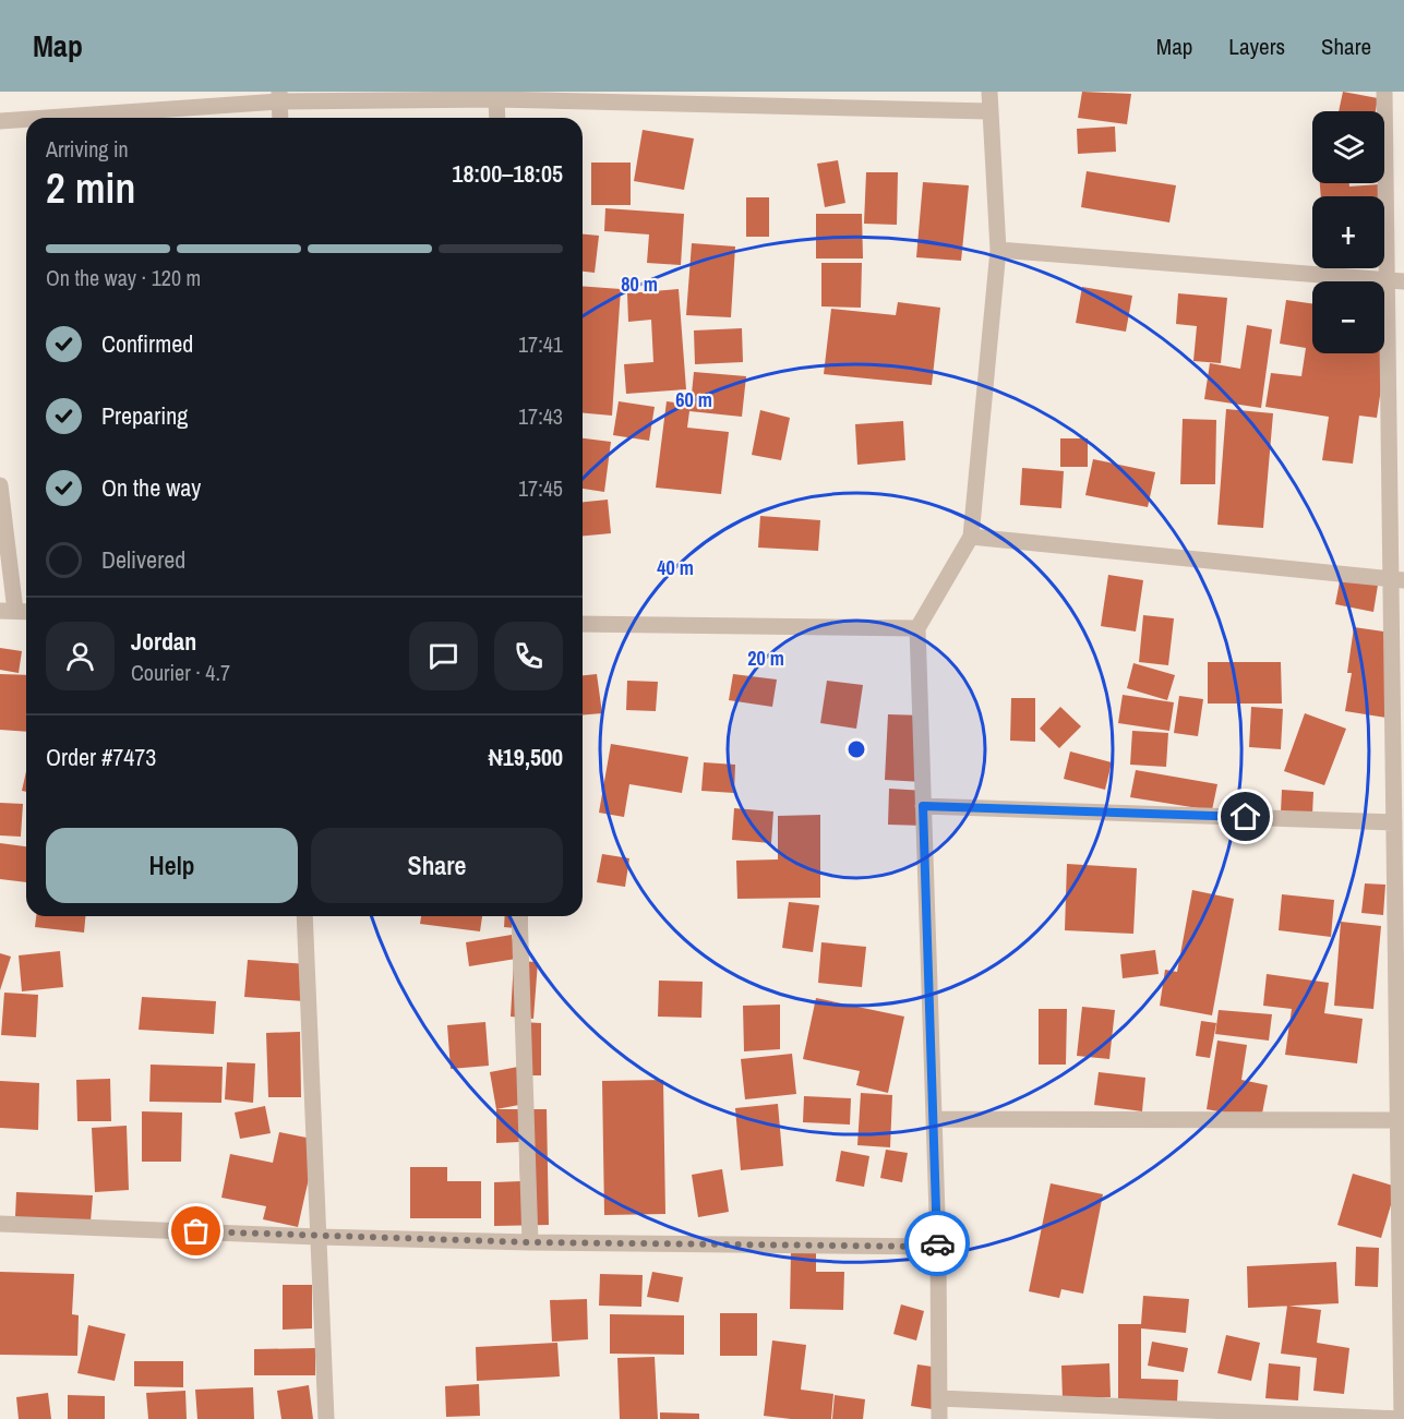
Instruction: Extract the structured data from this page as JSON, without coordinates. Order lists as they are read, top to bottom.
{
  "page": {
    "header": "Map",
    "nav": ["Map", "Layers", "Share"],
    "map_buttons": ["+", "−"],
    "heading": ["2 min", "Arriving in", "18:00–18:05"],
    "panel": [
      "Jordan",
      "Courier · 4.7",
      "Order #7473",
      "₦19,500"
    ],
    "bar": "On the way · 120 m",
    "list": [
      ["Confirmed", "17:41"],
      ["Preparing", "17:43"],
      ["On the way", "17:45"],
      "Delivered"
    ],
    "buttons": ["Help", "Share"]
  },
  "rings": [
    "80 m",
    "60 m",
    "40 m",
    "20 m"
  ]
}
